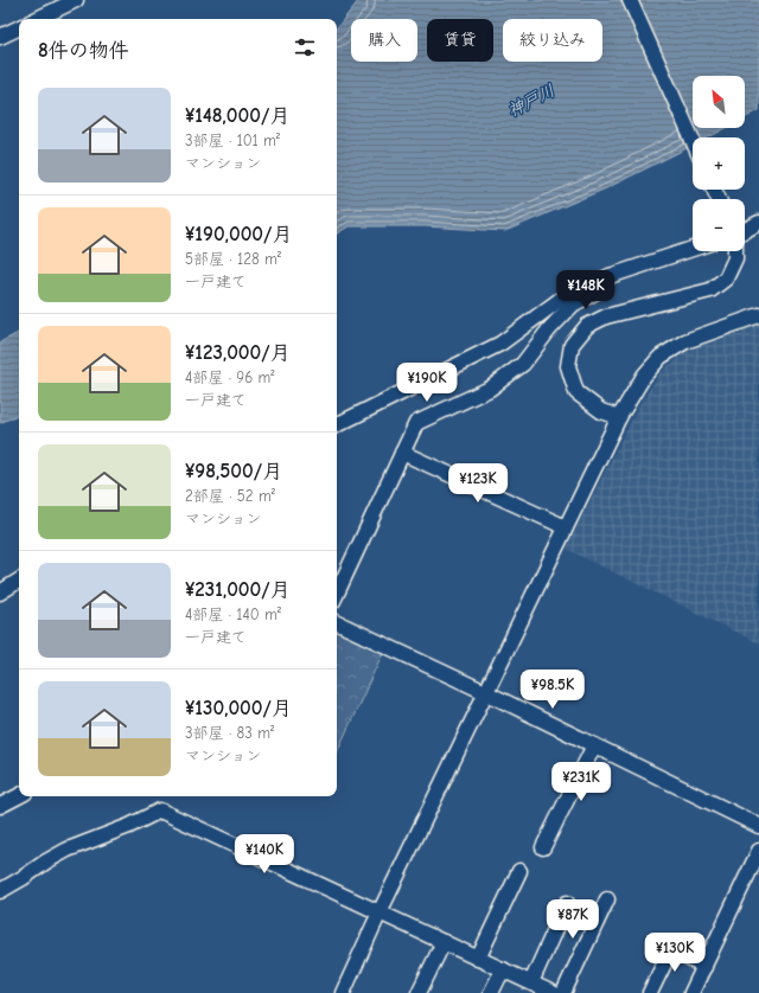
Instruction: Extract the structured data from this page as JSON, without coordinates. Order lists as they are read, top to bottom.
{
  "water": ["神戸川"],
  "north": "top left",
  "page": {
    "chip": ["購入", "賃貸", "絞り込み"],
    "heading": "8件の物件",
    "map_buttons": ["+", "−"],
    "list": [
      {
        "name": "¥148,000/月",
        "note": "3部屋 · 101 m² · マンション"
      },
      {
        "name": "¥190,000/月",
        "note": "5部屋 · 128 m² · 一戸建て"
      },
      {
        "name": "¥123,000/月",
        "note": "4部屋 · 96 m² · 一戸建て"
      },
      {
        "name": "¥98,500/月",
        "note": "2部屋 · 52 m² · マンション"
      },
      {
        "name": "¥231,000/月",
        "note": "4部屋 · 140 m² · 一戸建て"
      },
      {
        "name": "¥130,000/月",
        "note": "3部屋 · 83 m² · マンション"
      }
    ],
    "price": [
      "¥148K",
      "¥190K",
      "¥123K",
      "¥98.5K",
      "¥231K",
      "¥140K",
      "¥87K",
      "¥130K"
    ]
  }
}
